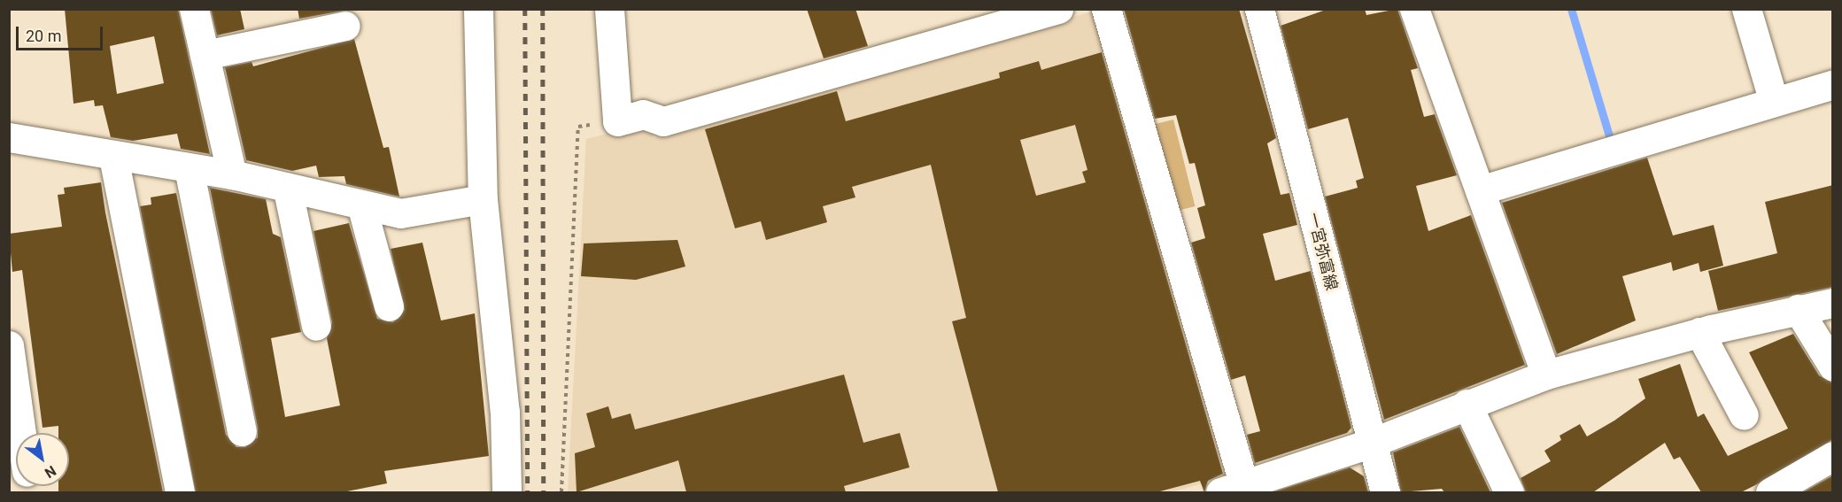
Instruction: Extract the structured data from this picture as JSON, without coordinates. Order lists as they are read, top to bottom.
{
  "streets": {
    "street": ["一宮弥富線"]
  },
  "scale_bar": "20 m",
  "north": "bottom right"
}
